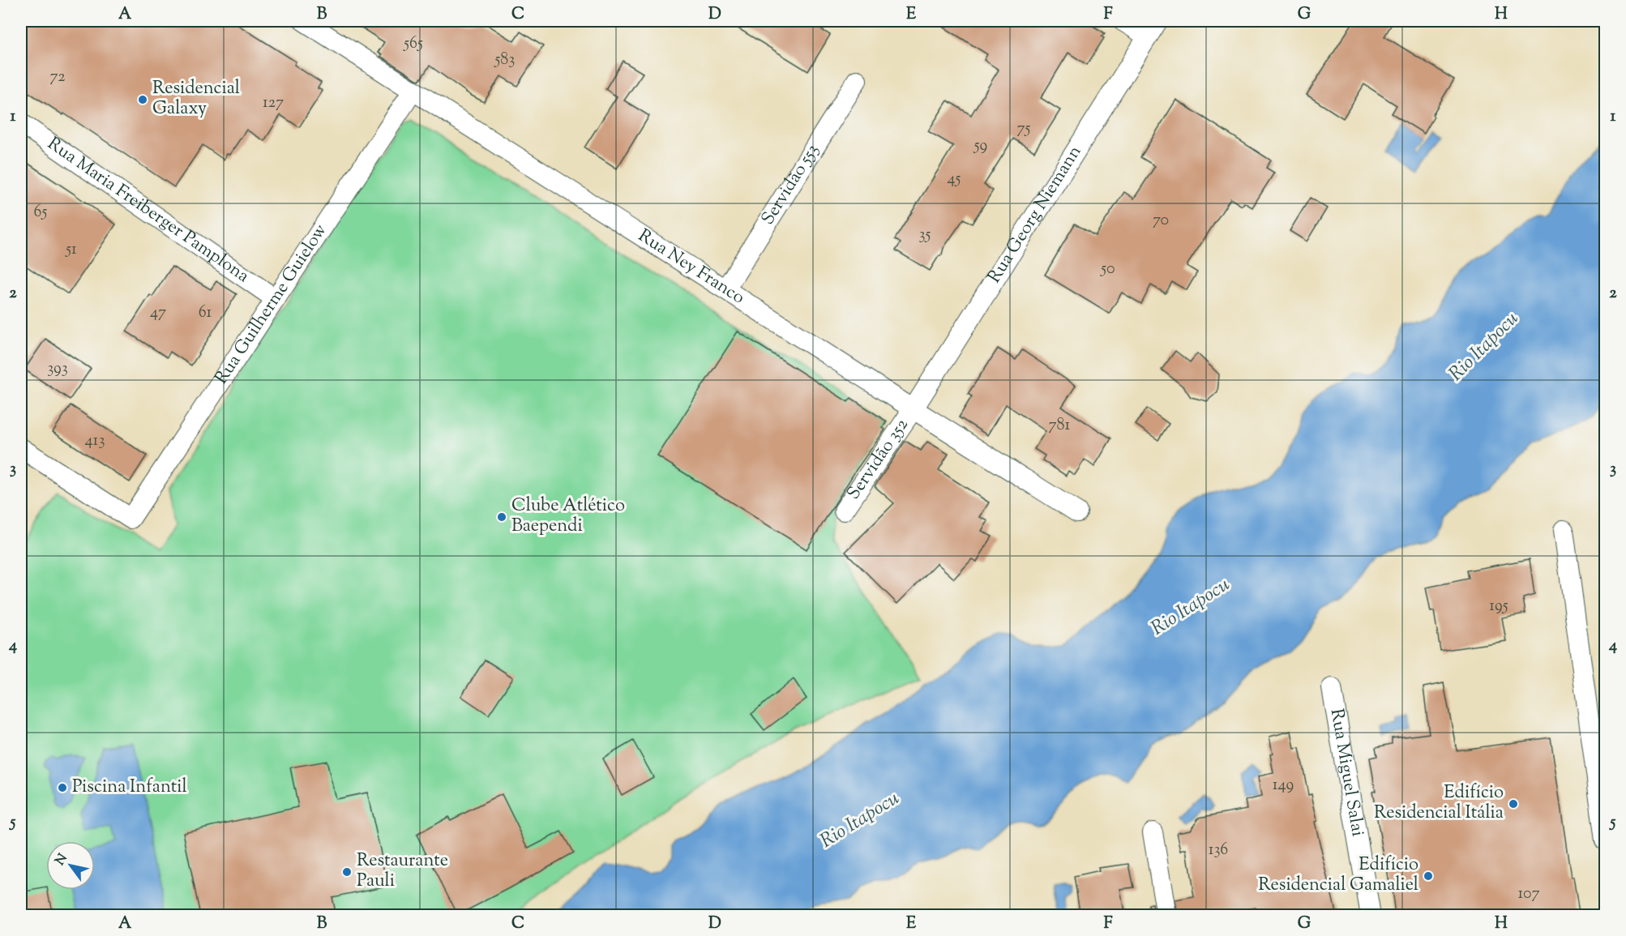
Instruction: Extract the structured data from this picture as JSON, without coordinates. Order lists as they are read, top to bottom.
{
  "streets": {
    "street": [
      "Servidão 553",
      "Rua Maria Freiberger Pamplona",
      "Rua Georg Niemann",
      "Rua Ney Franco",
      "Rua Guilherme Guielow",
      "Servidão 352",
      "Rua Miguel Salai"
    ]
  },
  "crossings": [
    ["Servidão 553", "Rua Ney Franco"],
    ["Rua Maria Freiberger Pamplona", "Rua Guilherme Guielow"],
    ["Rua Georg Niemann", "Rua Ney Franco"],
    ["Rua Georg Niemann", "Servidão 352"],
    ["Rua Ney Franco", "Rua Guilherme Guielow"],
    ["Rua Ney Franco", "Servidão 352"]
  ],
  "water": ["Rio Itapocu"],
  "places": [
    "Residencial Galaxy",
    "Clube Atlético Baependi",
    "Piscina Infantil",
    "Edifício Residencial Itália",
    "Restaurante Pauli",
    "Edifício Residencial Gamaliel"
  ],
  "house_numbers": [
    "565",
    "583",
    "72",
    "127",
    "75",
    "59",
    "45",
    "65",
    "70",
    "35",
    "51",
    "50",
    "47",
    "61",
    "393",
    "781",
    "413",
    "195",
    "149",
    "136",
    "107"
  ],
  "north": "top left",
  "grid": {
    "columns": [
      "A",
      "B",
      "C",
      "D",
      "E",
      "F",
      "G",
      "H"
    ],
    "rows": [
      "1",
      "2",
      "3",
      "4",
      "5"
    ]
  }
}
